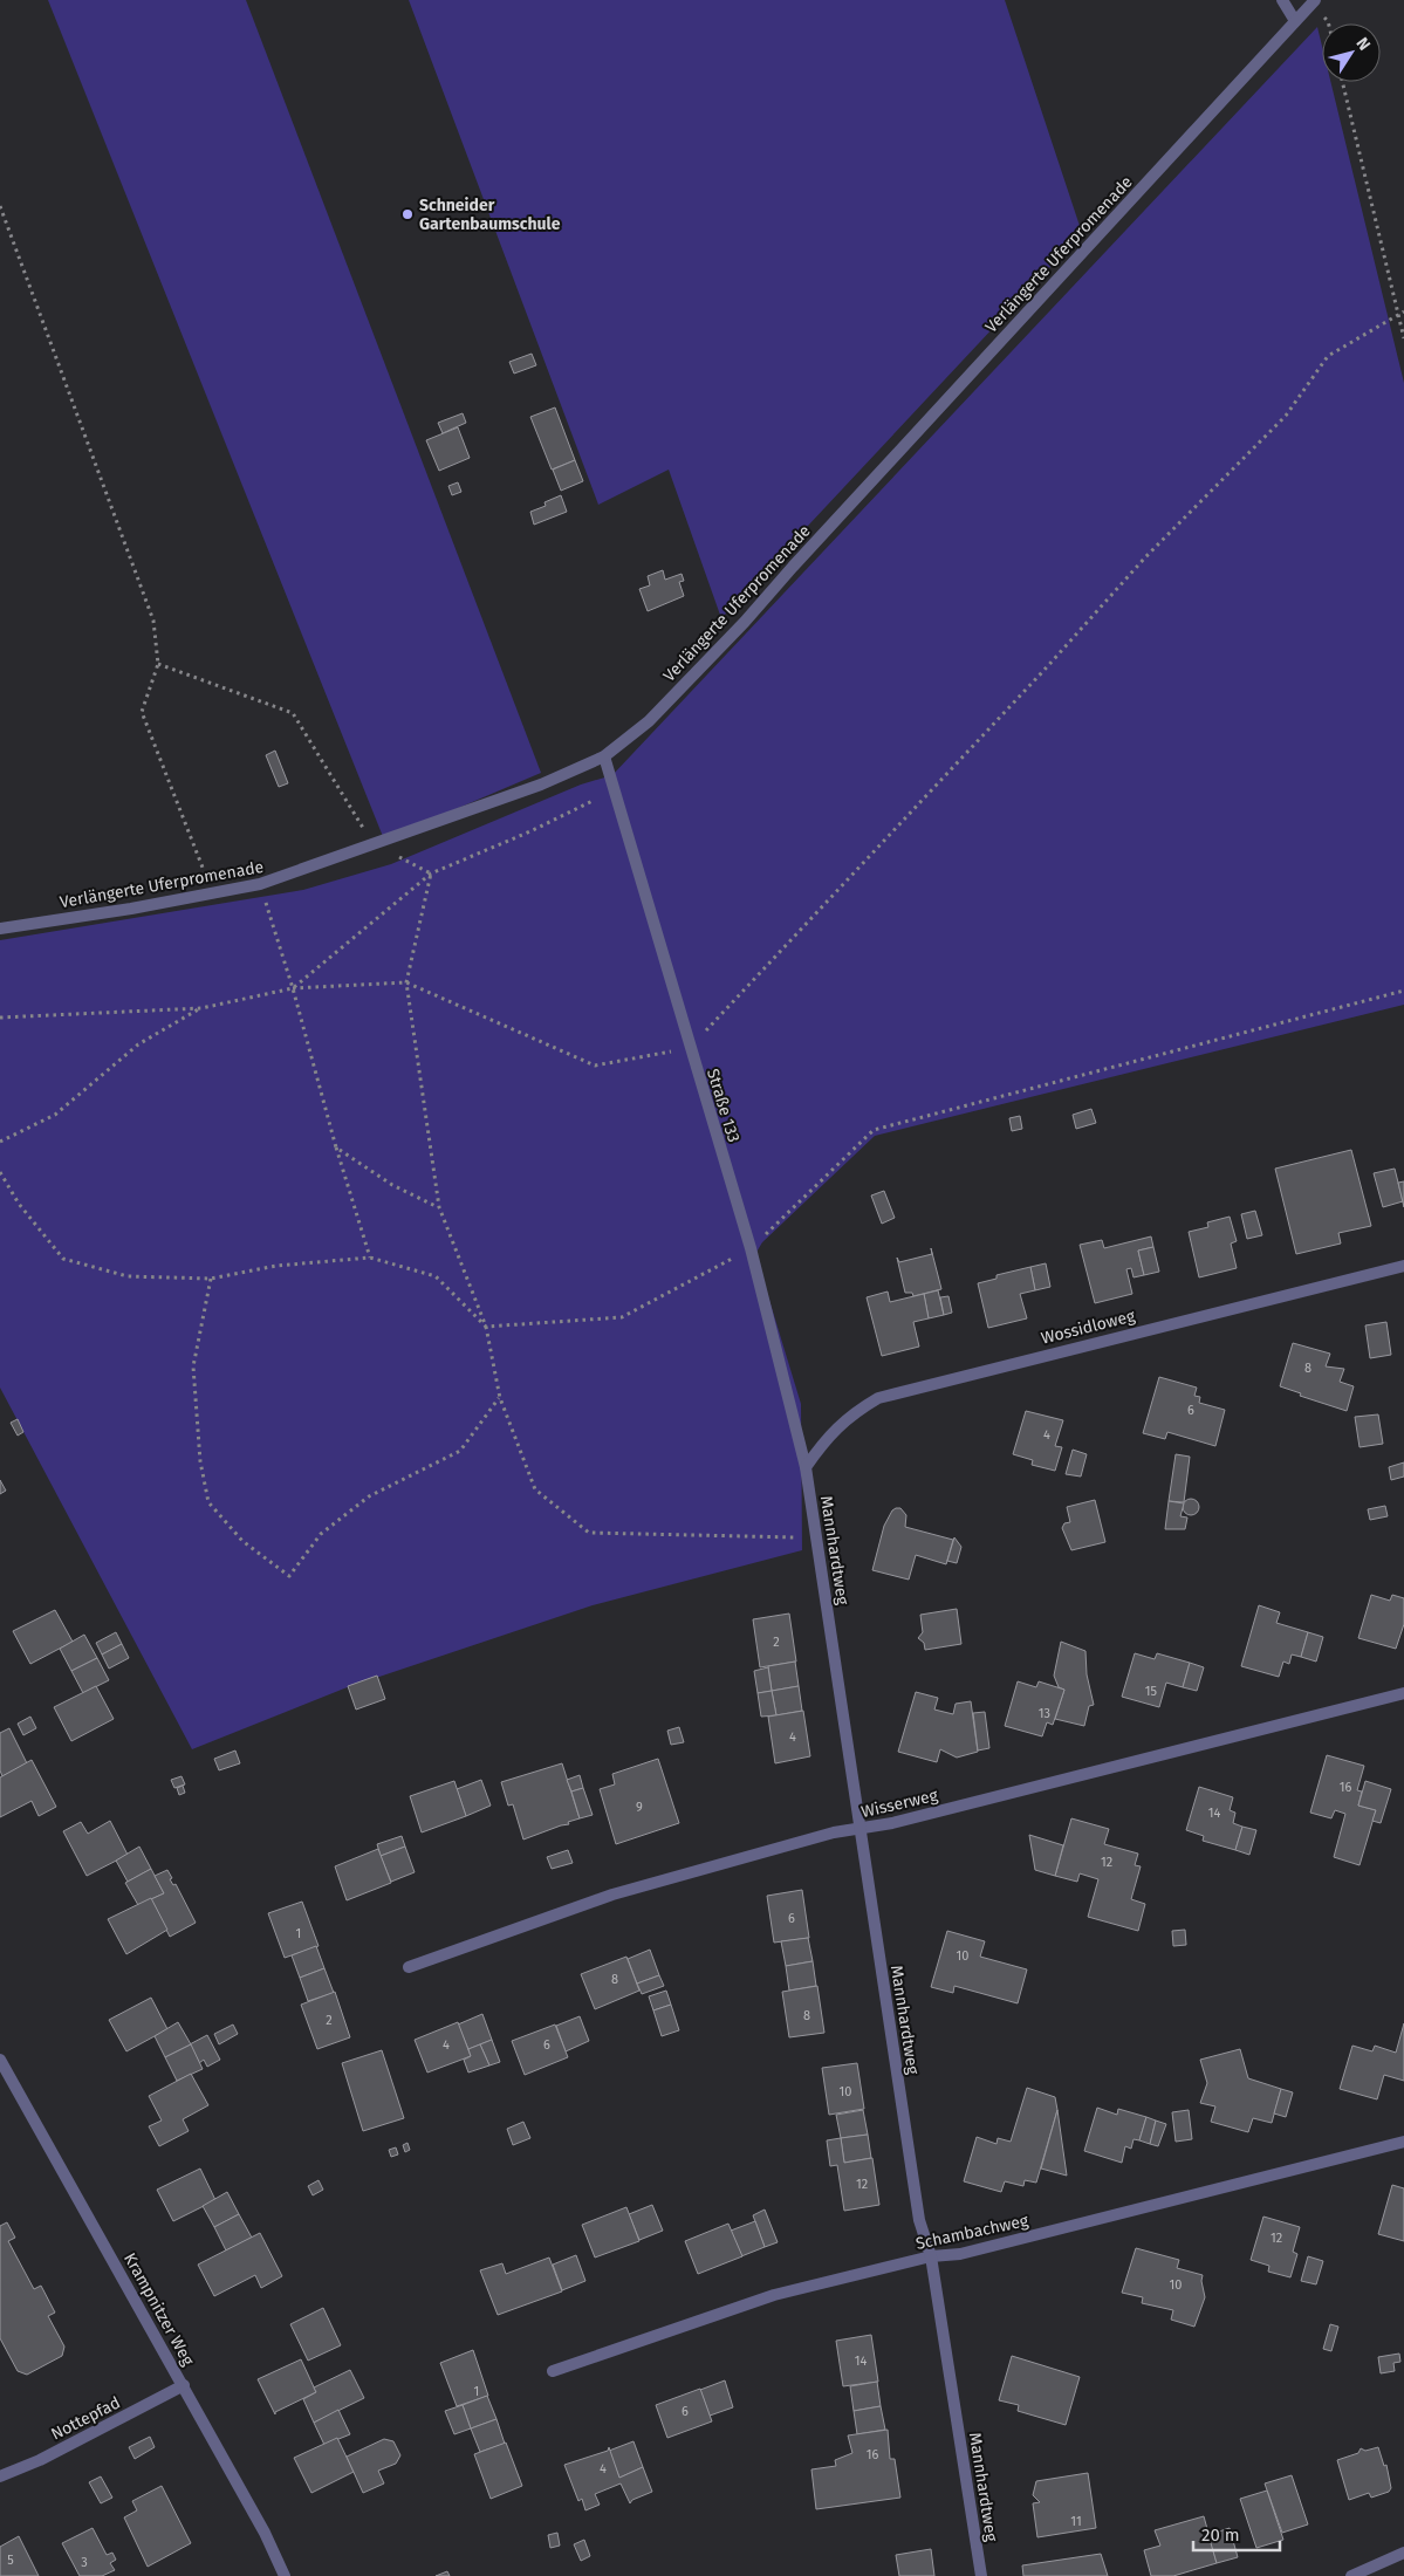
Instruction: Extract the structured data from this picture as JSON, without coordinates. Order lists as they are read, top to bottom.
{
  "streets": {
    "street": [
      "Verlängerte Uferpromenade",
      "Straße 133",
      "Wossidloweg",
      "Mannhardtweg",
      "Wisserweg",
      "Schambachweg",
      "Krampnitzer Weg",
      "Nottepfad"
    ]
  },
  "crossings": [
    ["Verlängerte Uferpromenade", "Straße 133"],
    ["Straße 133", "Wossidloweg"],
    ["Straße 133", "Mannhardtweg"],
    ["Wossidloweg", "Mannhardtweg"],
    ["Mannhardtweg", "Wisserweg"],
    ["Mannhardtweg", "Schambachweg"],
    ["Krampnitzer Weg", "Nottepfad"]
  ],
  "places": ["Schneider Gartenbaumschule"],
  "house_numbers": [
    "8",
    "6",
    "4",
    "2",
    "15",
    "13",
    "4",
    "16",
    "9",
    "14",
    "12",
    "6",
    "1",
    "10",
    "8",
    "8",
    "2",
    "4",
    "6",
    "10",
    "12",
    "12",
    "10",
    "14",
    "1",
    "6",
    "16",
    "4",
    "11",
    "5",
    "3"
  ],
  "scale_bar": "20 m",
  "north": "top right"
}
